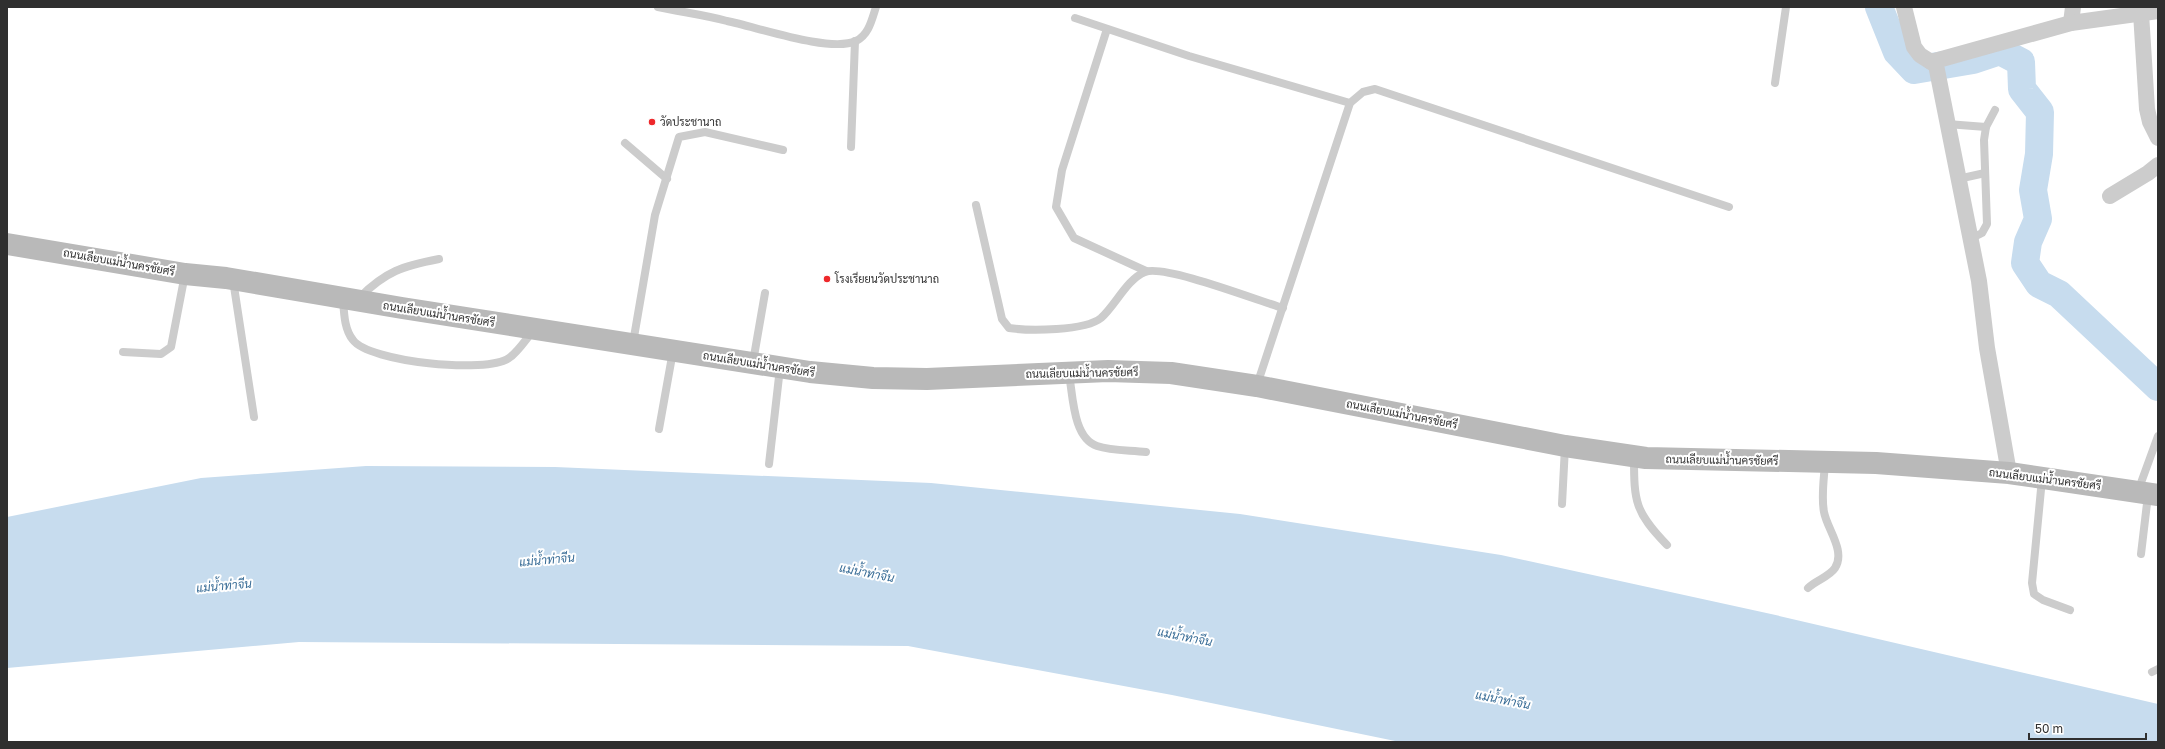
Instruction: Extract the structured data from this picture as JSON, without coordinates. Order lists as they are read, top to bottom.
{
  "streets": {
    "main road": ["ถนนเลียบแม่น้ำนครชัยศรี"]
  },
  "water": ["แม่น้ำท่าจีน"],
  "places": ["วัดประชานาถ", "โรงเรียยนวัดประชานาถ"],
  "scale_bar": "50 m"
}
